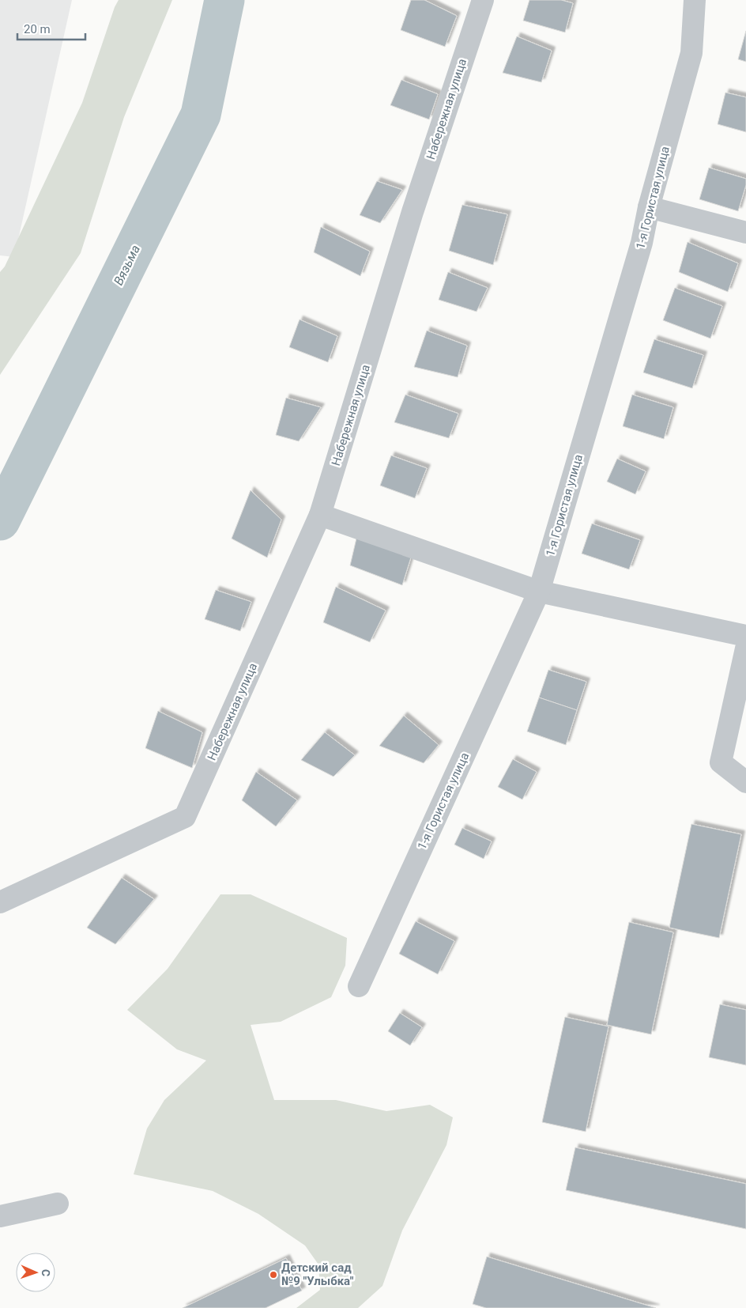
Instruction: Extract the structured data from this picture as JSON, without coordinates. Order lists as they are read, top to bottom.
{
  "streets": {
    "street": ["Набережная улица", "1-я Гористая улица"]
  },
  "water": ["Вязьма"],
  "places": ["Детский сад №9 \"Улыбка\""],
  "scale_bar": "20 m",
  "north": "right"
}
